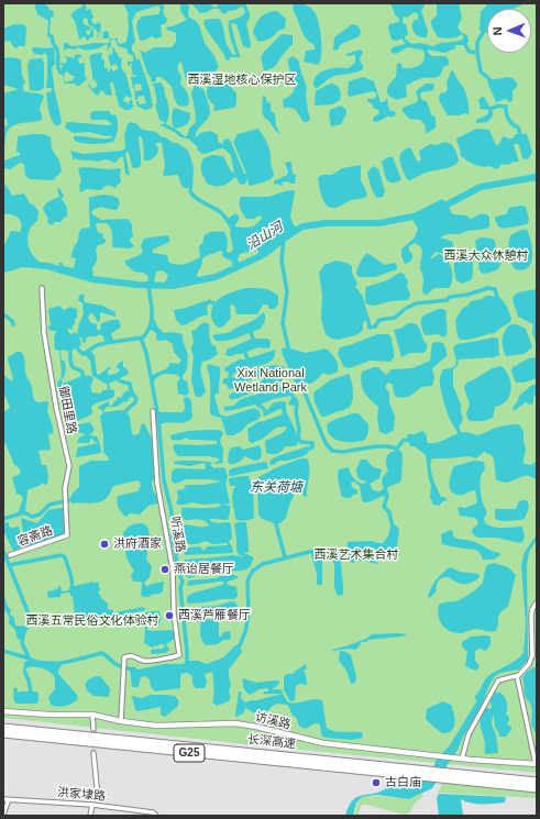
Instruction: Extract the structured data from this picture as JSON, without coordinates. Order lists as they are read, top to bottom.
{
  "streets": {
    "highway": ["长深高速", "G25"],
    "street": [
      "御田里路",
      "听溪路",
      "容斋路",
      "访溪路",
      "洪家埭路"
    ]
  },
  "crossings": [
    ["御田里路", "容斋路"],
    ["听溪路", "访溪路"]
  ],
  "water": ["沿山河", "东关荷塘"],
  "parks": [
    "西溪湿地核心保护区",
    "西溪大众休憩村",
    "Xixi National Wetland Park",
    "西溪艺术集合村",
    "西溪五常民俗文化体验村"
  ],
  "places": [
    "洪府酒家",
    "燕诒居餐厅",
    "西溪芦雁餐厅",
    "古白庙"
  ],
  "north": "left"
}
